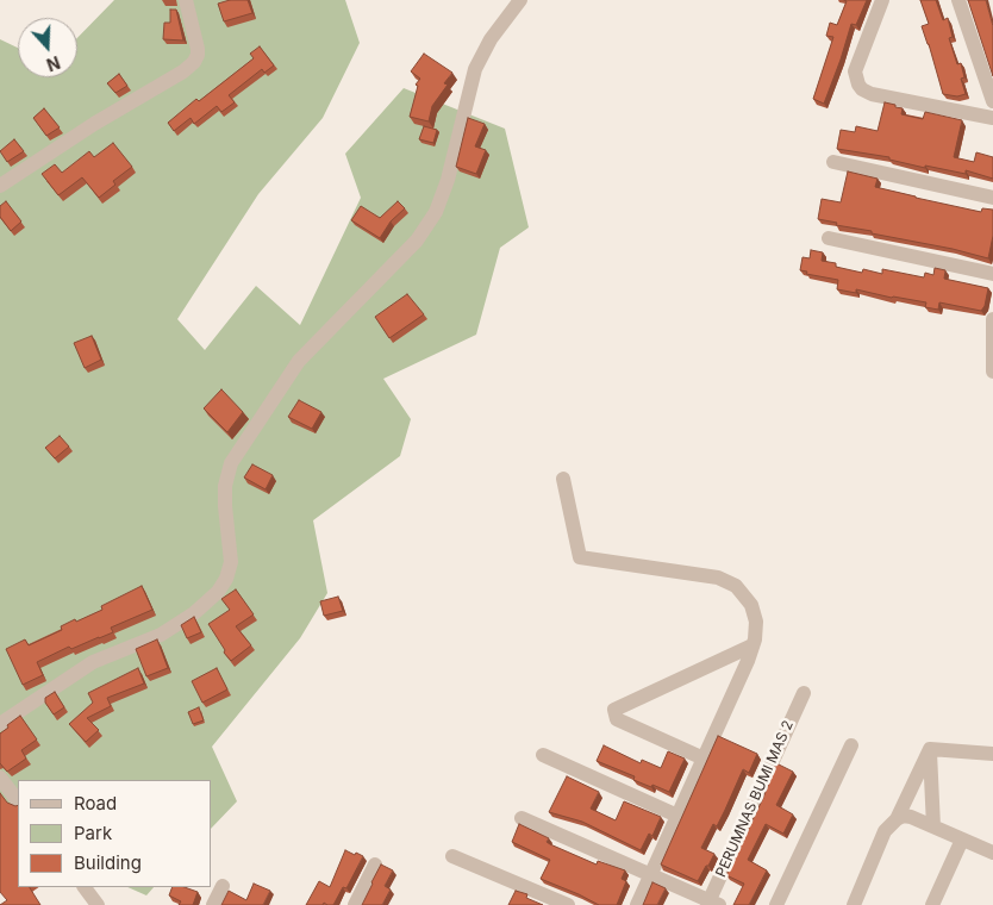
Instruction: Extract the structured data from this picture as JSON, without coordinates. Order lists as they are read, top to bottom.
{
  "streets": {
    "street": ["PERUMNAS BUMI MAS 2"]
  },
  "legend": ["Road", "Park", "Building"],
  "north": "bottom"
}
